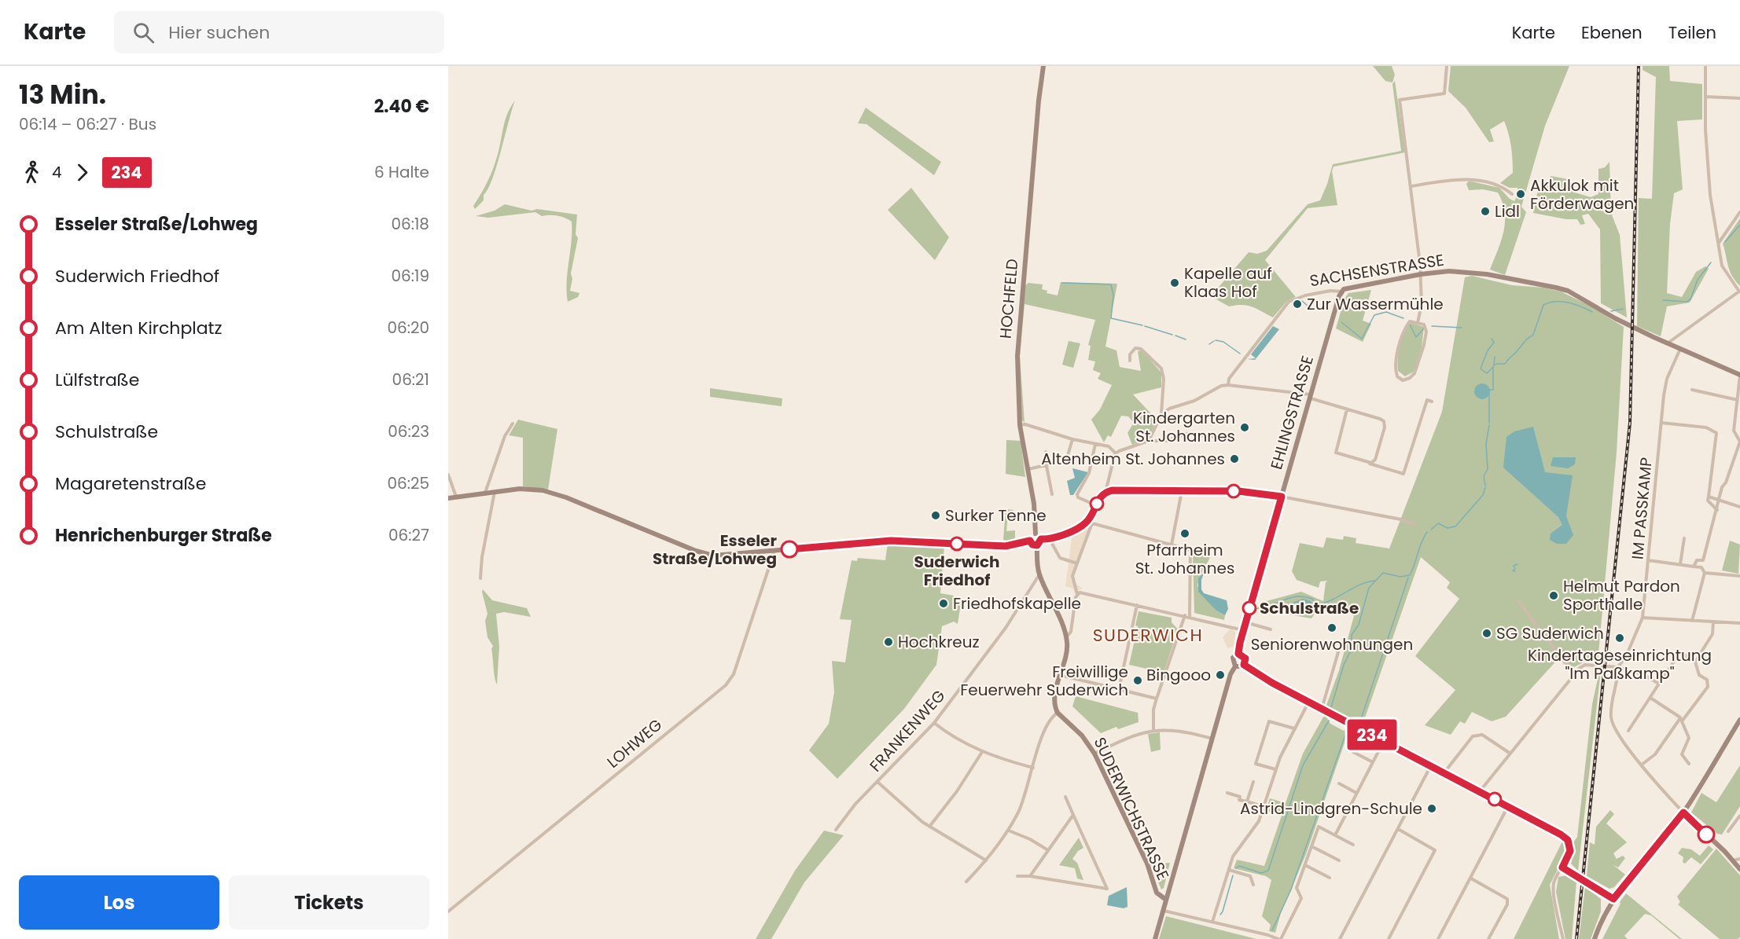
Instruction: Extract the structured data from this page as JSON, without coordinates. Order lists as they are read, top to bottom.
{
  "streets": {
    "street": [
      "SACHSENSTRASSE",
      "HOCHFELD",
      "EHLINGSTRASSE",
      "IM PASSKAMP",
      "FRANKENWEG",
      "LOHWEG",
      "SUDERWICHSTRASSE"
    ]
  },
  "crossings": [
    ["SACHSENSTRASSE", "EHLINGSTRASSE"],
    ["SACHSENSTRASSE", "IM PASSKAMP"],
    ["EHLINGSTRASSE", "SUDERWICHSTRASSE"]
  ],
  "districts": ["SUDERWICH"],
  "places": [
    "Akkulok mit Förderwagen",
    "Lidl",
    "Kapelle auf Klaas Hof",
    "Zur Wassermühle",
    "Kindergarten St. Johannes",
    "Altenheim St. Johannes",
    "Surker Tenne",
    "Pfarrheim St. Johannes",
    "Suderwich Friedhof",
    "Esseler Straße/Lohweg",
    "Helmut Pardon Sporthalle",
    "Friedhofskapelle",
    "Schulstraße",
    "Seniorenwohnungen",
    "SG Suderwich",
    "Kindertageseinrichtung \"Im Paßkamp\"",
    "Hochkreuz",
    "Bingooo",
    "Freiwillige Feuerwehr Suderwich",
    "Astrid-Lindgren-Schule"
  ],
  "lines": ["bus line 234"],
  "page": {
    "header": "Karte",
    "search": "Hier suchen",
    "nav": ["Karte", "Ebenen", "Teilen"],
    "heading": ["13 Min.", "06:14 – 06:27 · Bus", "2.40 €"],
    "on_map": "234",
    "legs": ["4", "234", "6 Halte"],
    "list": [
      {
        "name": "Esseler Straße/Lohweg",
        "value": "06:18"
      },
      {
        "name": "Suderwich Friedhof",
        "value": "06:19"
      },
      {
        "name": "Am Alten Kirchplatz",
        "value": "06:20"
      },
      {
        "name": "Lülfstraße",
        "value": "06:21"
      },
      {
        "name": "Schulstraße",
        "value": "06:23"
      },
      {
        "name": "Magaretenstraße",
        "value": "06:25"
      },
      {
        "name": "Henrichenburger Straße",
        "value": "06:27"
      }
    ],
    "buttons": ["Los", "Tickets"]
  }
}
